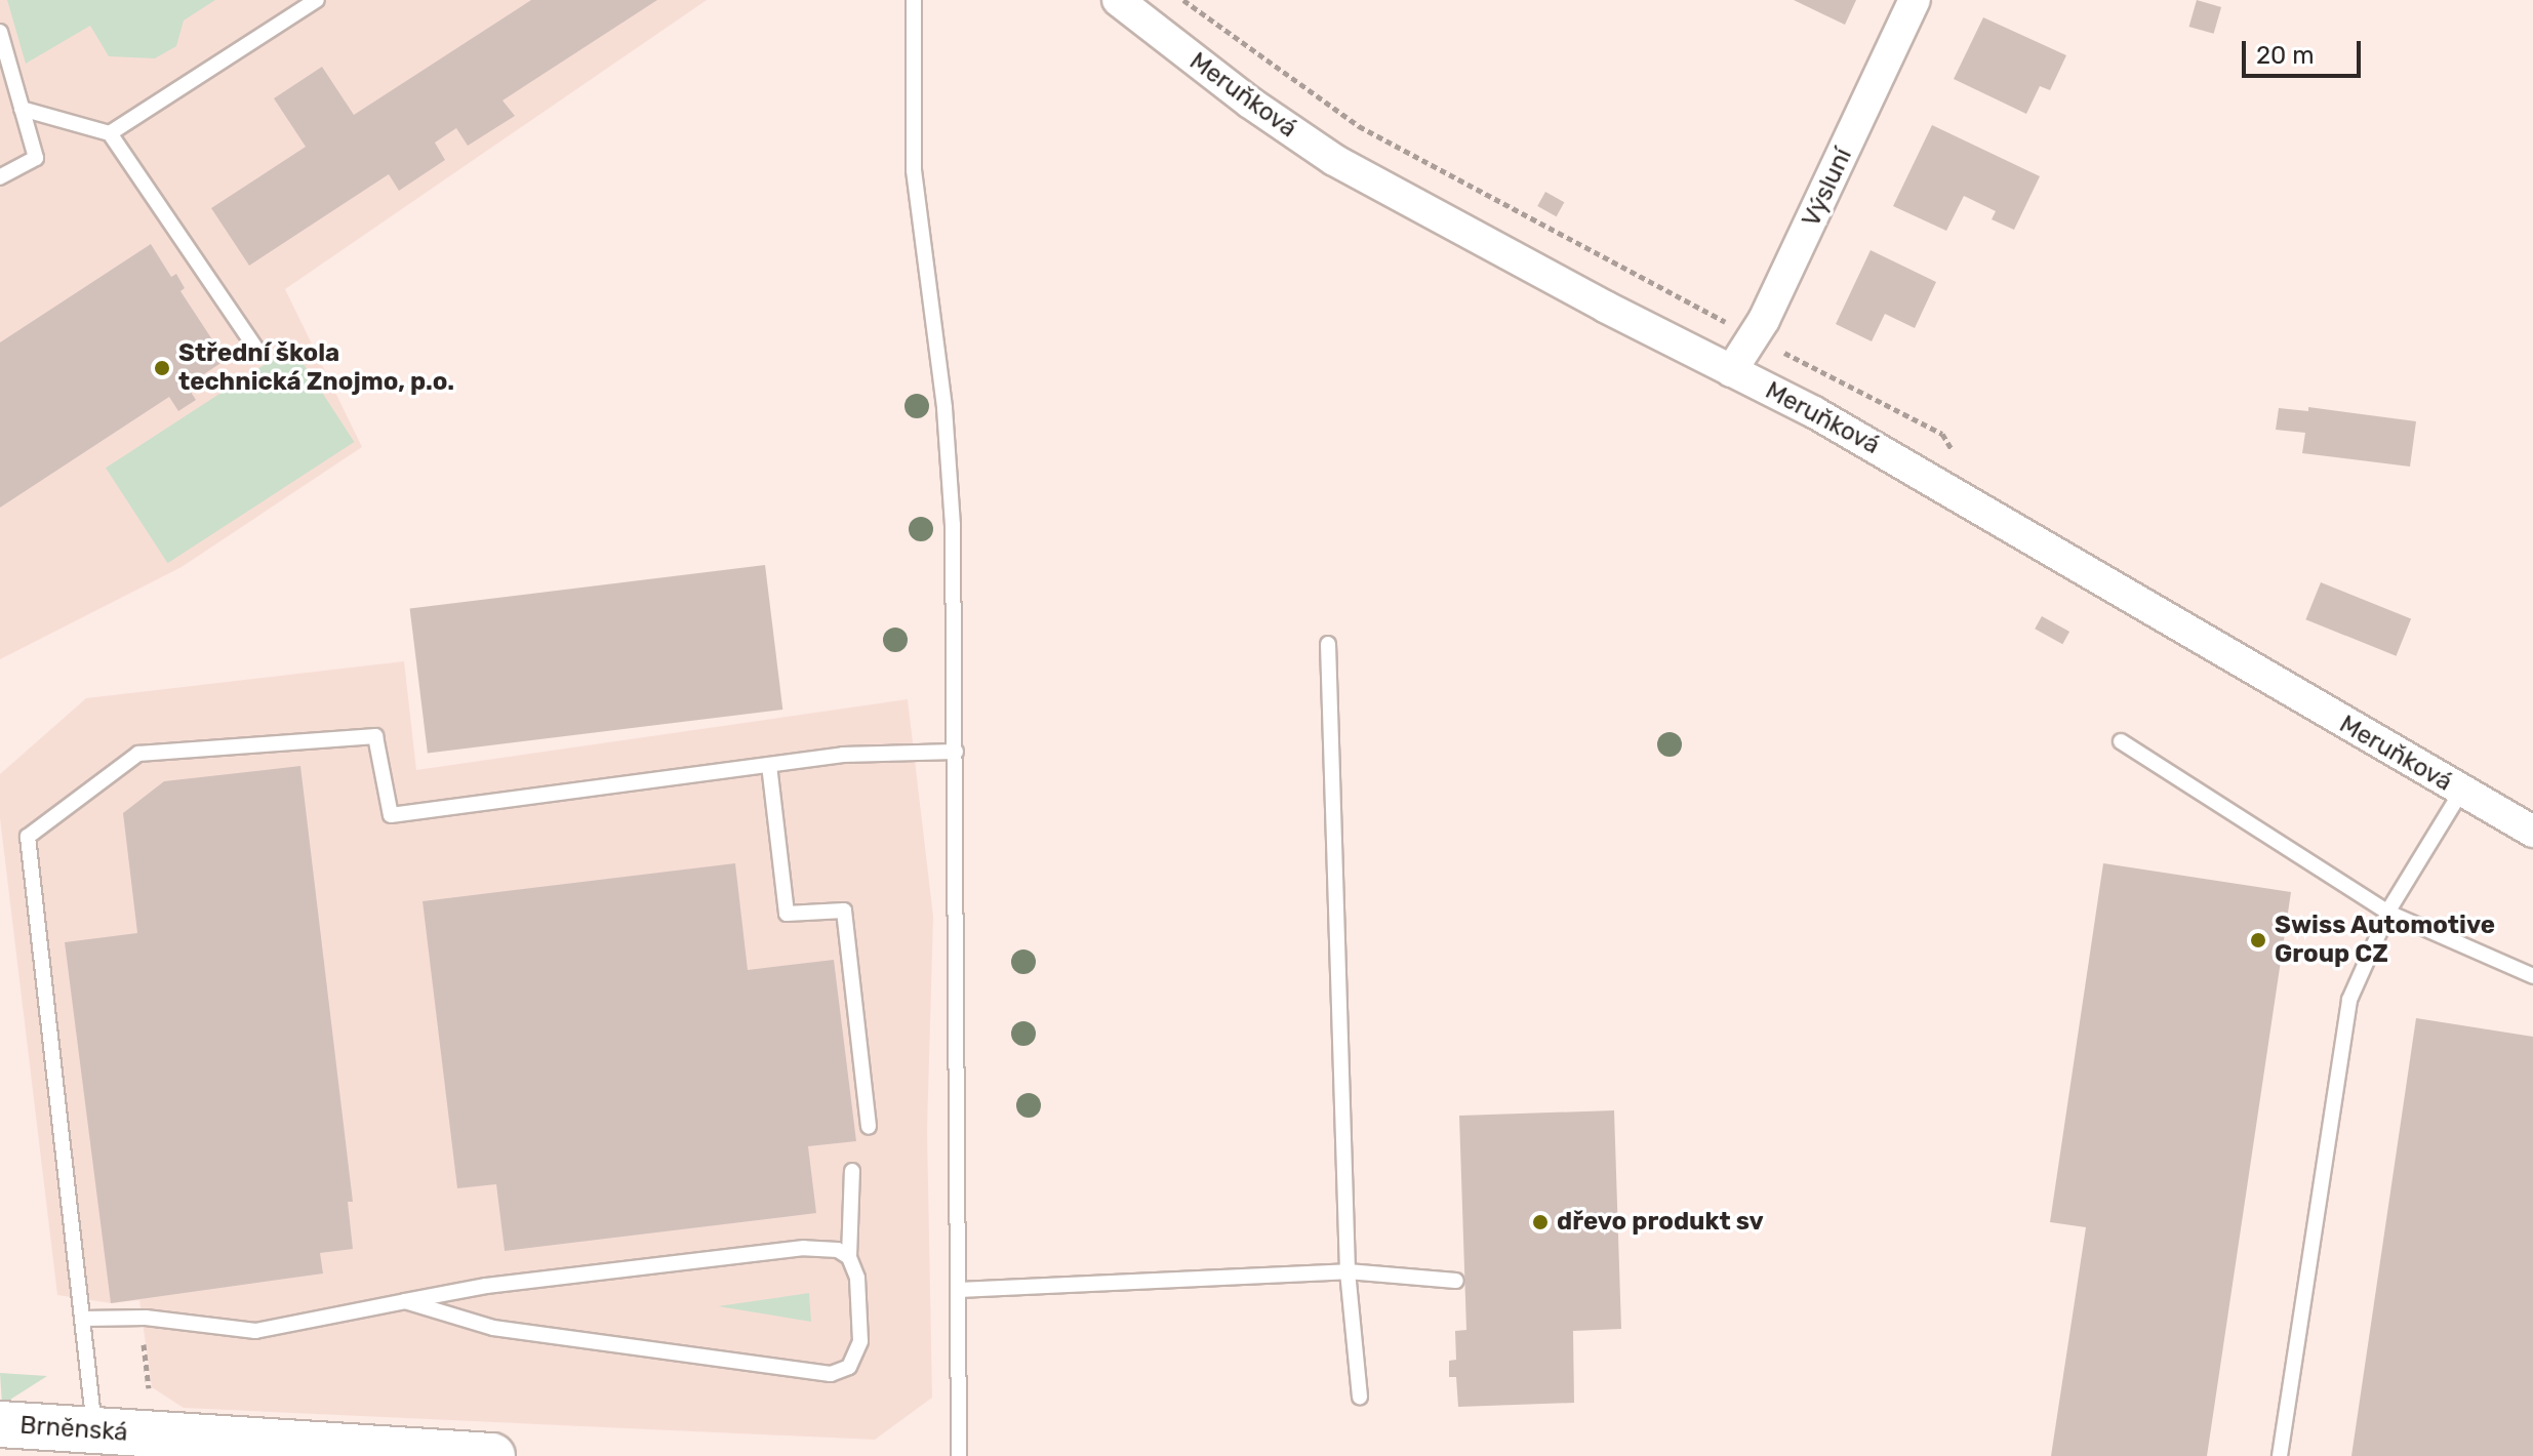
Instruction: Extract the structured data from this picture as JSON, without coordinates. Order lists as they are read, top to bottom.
{
  "streets": {
    "main road": ["Brněnská"],
    "street": ["Meruňková", "Výsluní"]
  },
  "crossings": [
    ["Meruňková", "Výsluní"]
  ],
  "places": ["Střední škola technická Znojmo, p.o.", "Swiss Automotive Group CZ", "dřevo produkt sv"],
  "scale_bar": "20 m"
}
